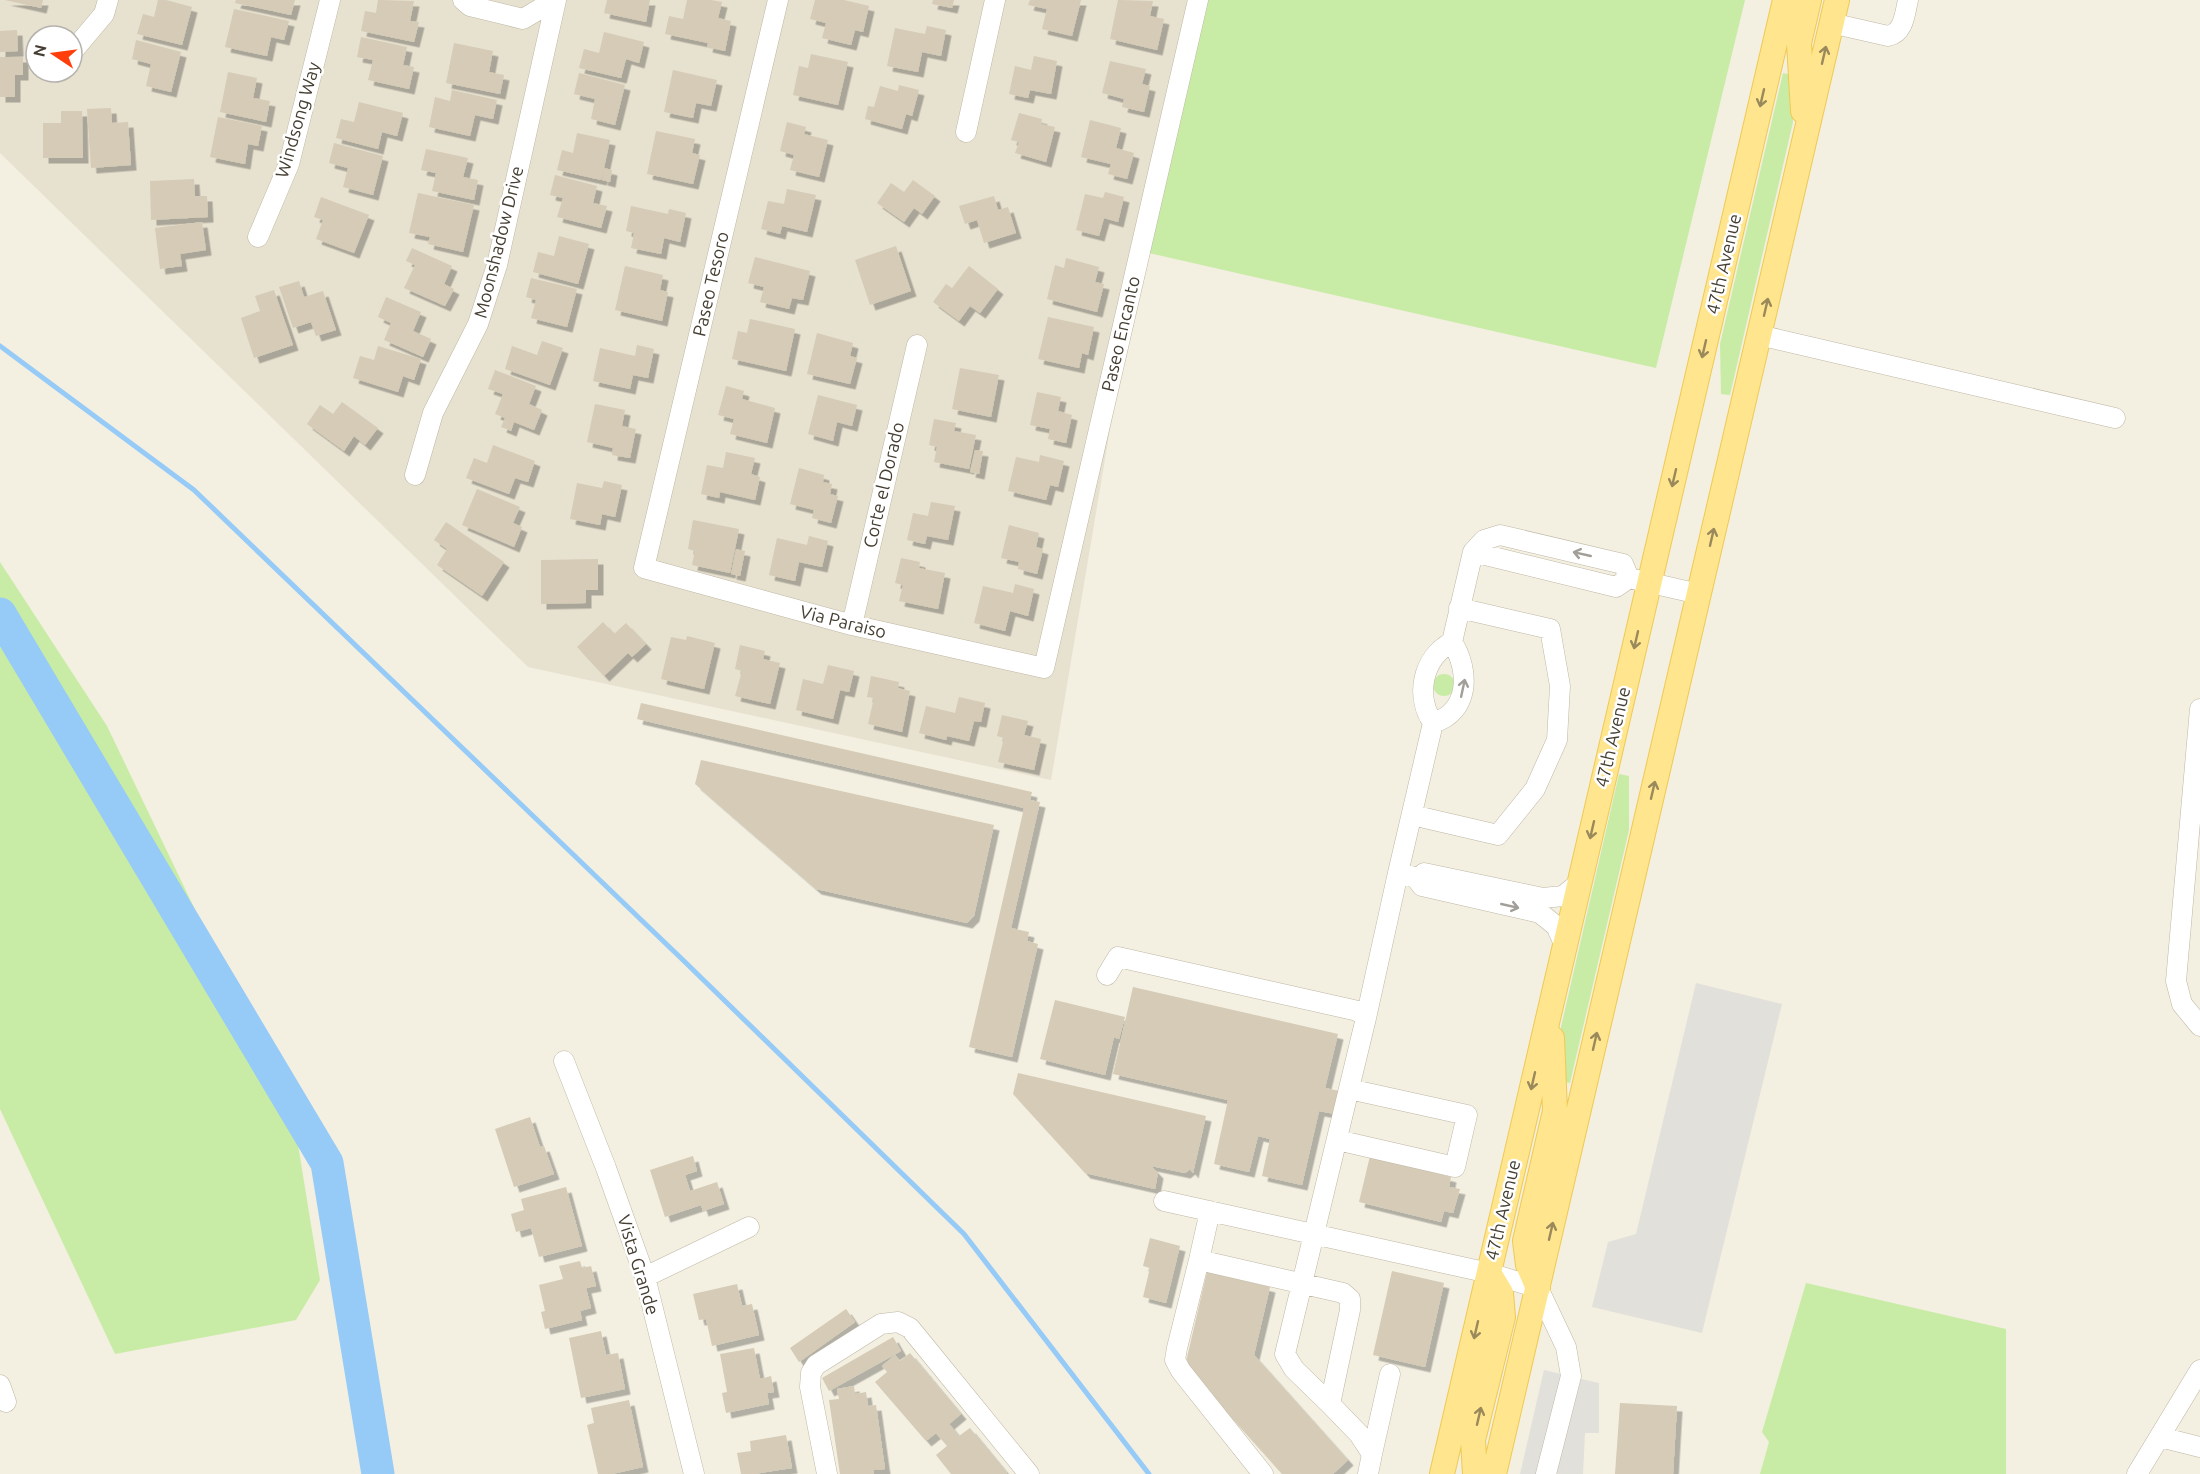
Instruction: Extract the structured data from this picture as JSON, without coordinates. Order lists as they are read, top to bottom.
{
  "streets": {
    "main road": ["47th Avenue"],
    "street": [
      "Windsong Way",
      "Moonshadow Drive",
      "Paseo Tesoro",
      "Paseo Encanto",
      "Corte el Dorado",
      "Via Paraiso",
      "Vista Grande"
    ]
  },
  "crossings": [
    ["Paseo Tesoro", "Via Paraiso"],
    ["Paseo Encanto", "Via Paraiso"],
    ["Corte el Dorado", "Via Paraiso"]
  ],
  "north": "left"
}
